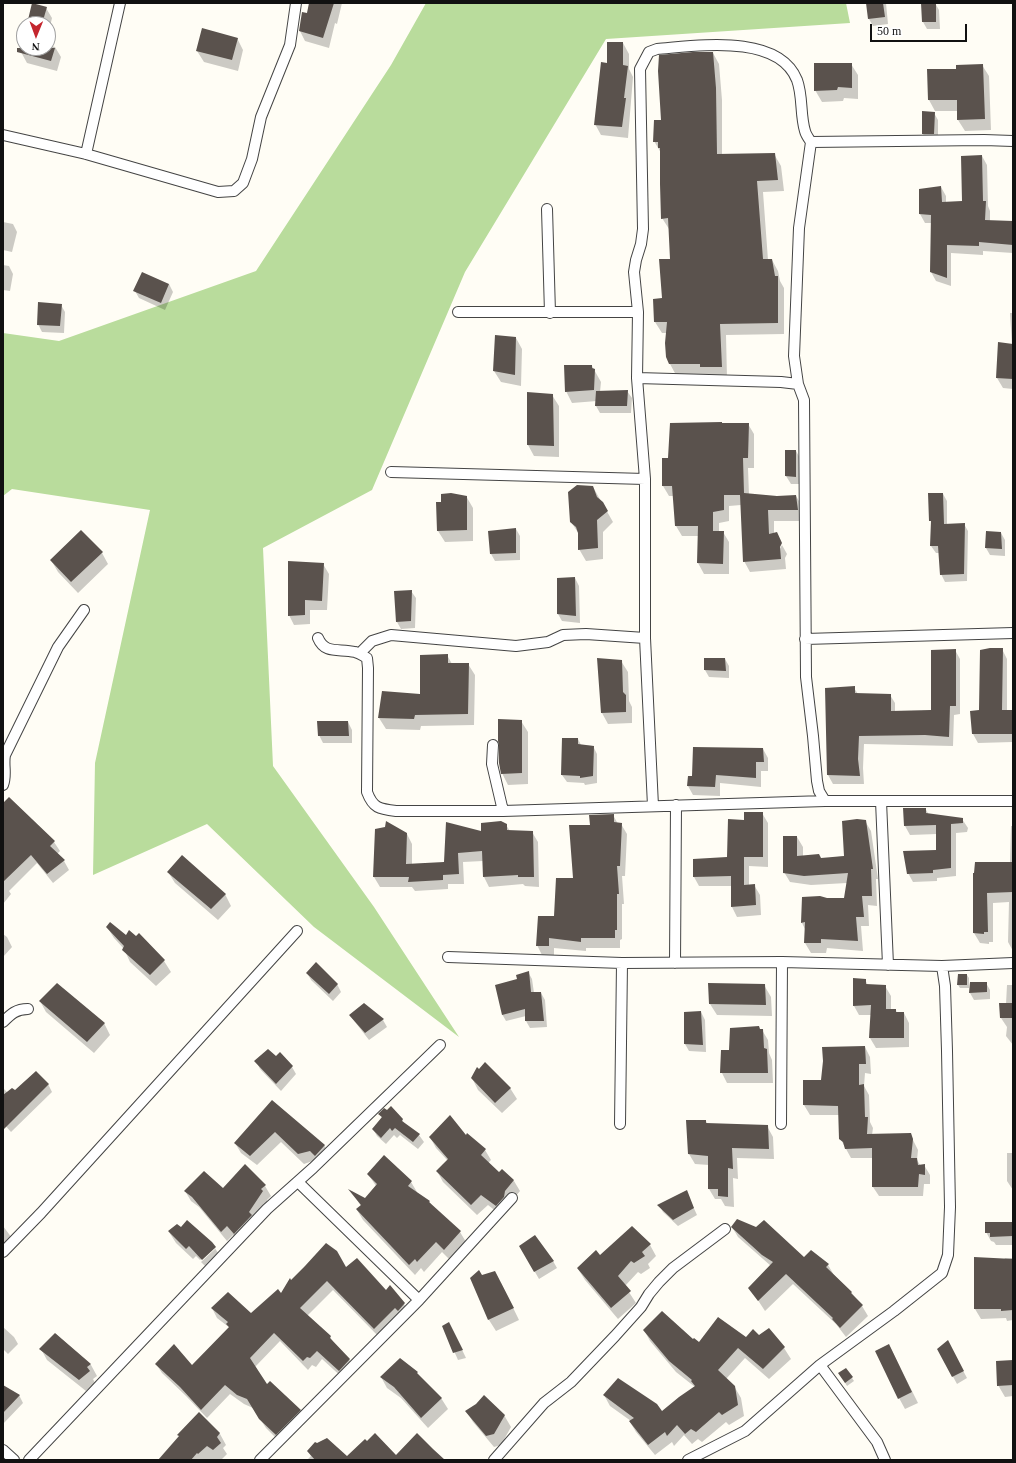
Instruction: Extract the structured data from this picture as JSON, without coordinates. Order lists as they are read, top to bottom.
{
  "scale_bar": "50 m",
  "north": "bottom"
}
